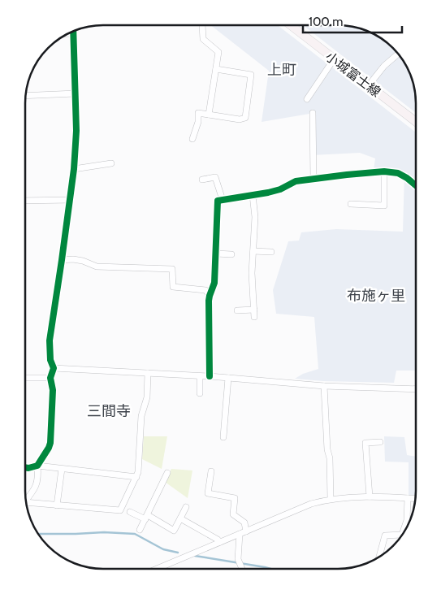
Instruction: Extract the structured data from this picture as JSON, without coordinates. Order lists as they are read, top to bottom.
{
  "streets": {
    "main road": ["小城富士線"]
  },
  "districts": ["上町", "布施ヶ里", "三間寺"],
  "scale_bar": "100 m"
}
